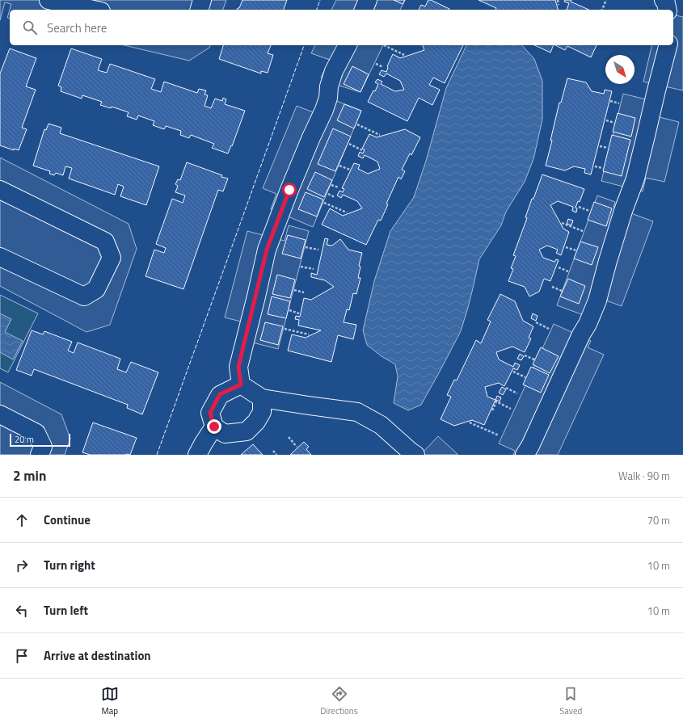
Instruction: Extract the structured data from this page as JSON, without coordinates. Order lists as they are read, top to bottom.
{
  "scale_bar": "20 m",
  "north": "bottom right",
  "page": {
    "search": "Search here",
    "scale": "20 m",
    "heading": ["2 min", "Walk · 90 m"],
    "list": [
      ["Continue", "70 m"],
      ["Turn right", "10 m"],
      ["Turn left", "10 m"],
      "Arrive at destination"
    ],
    "nav": ["Map", "Directions", "Saved"]
  }
}
